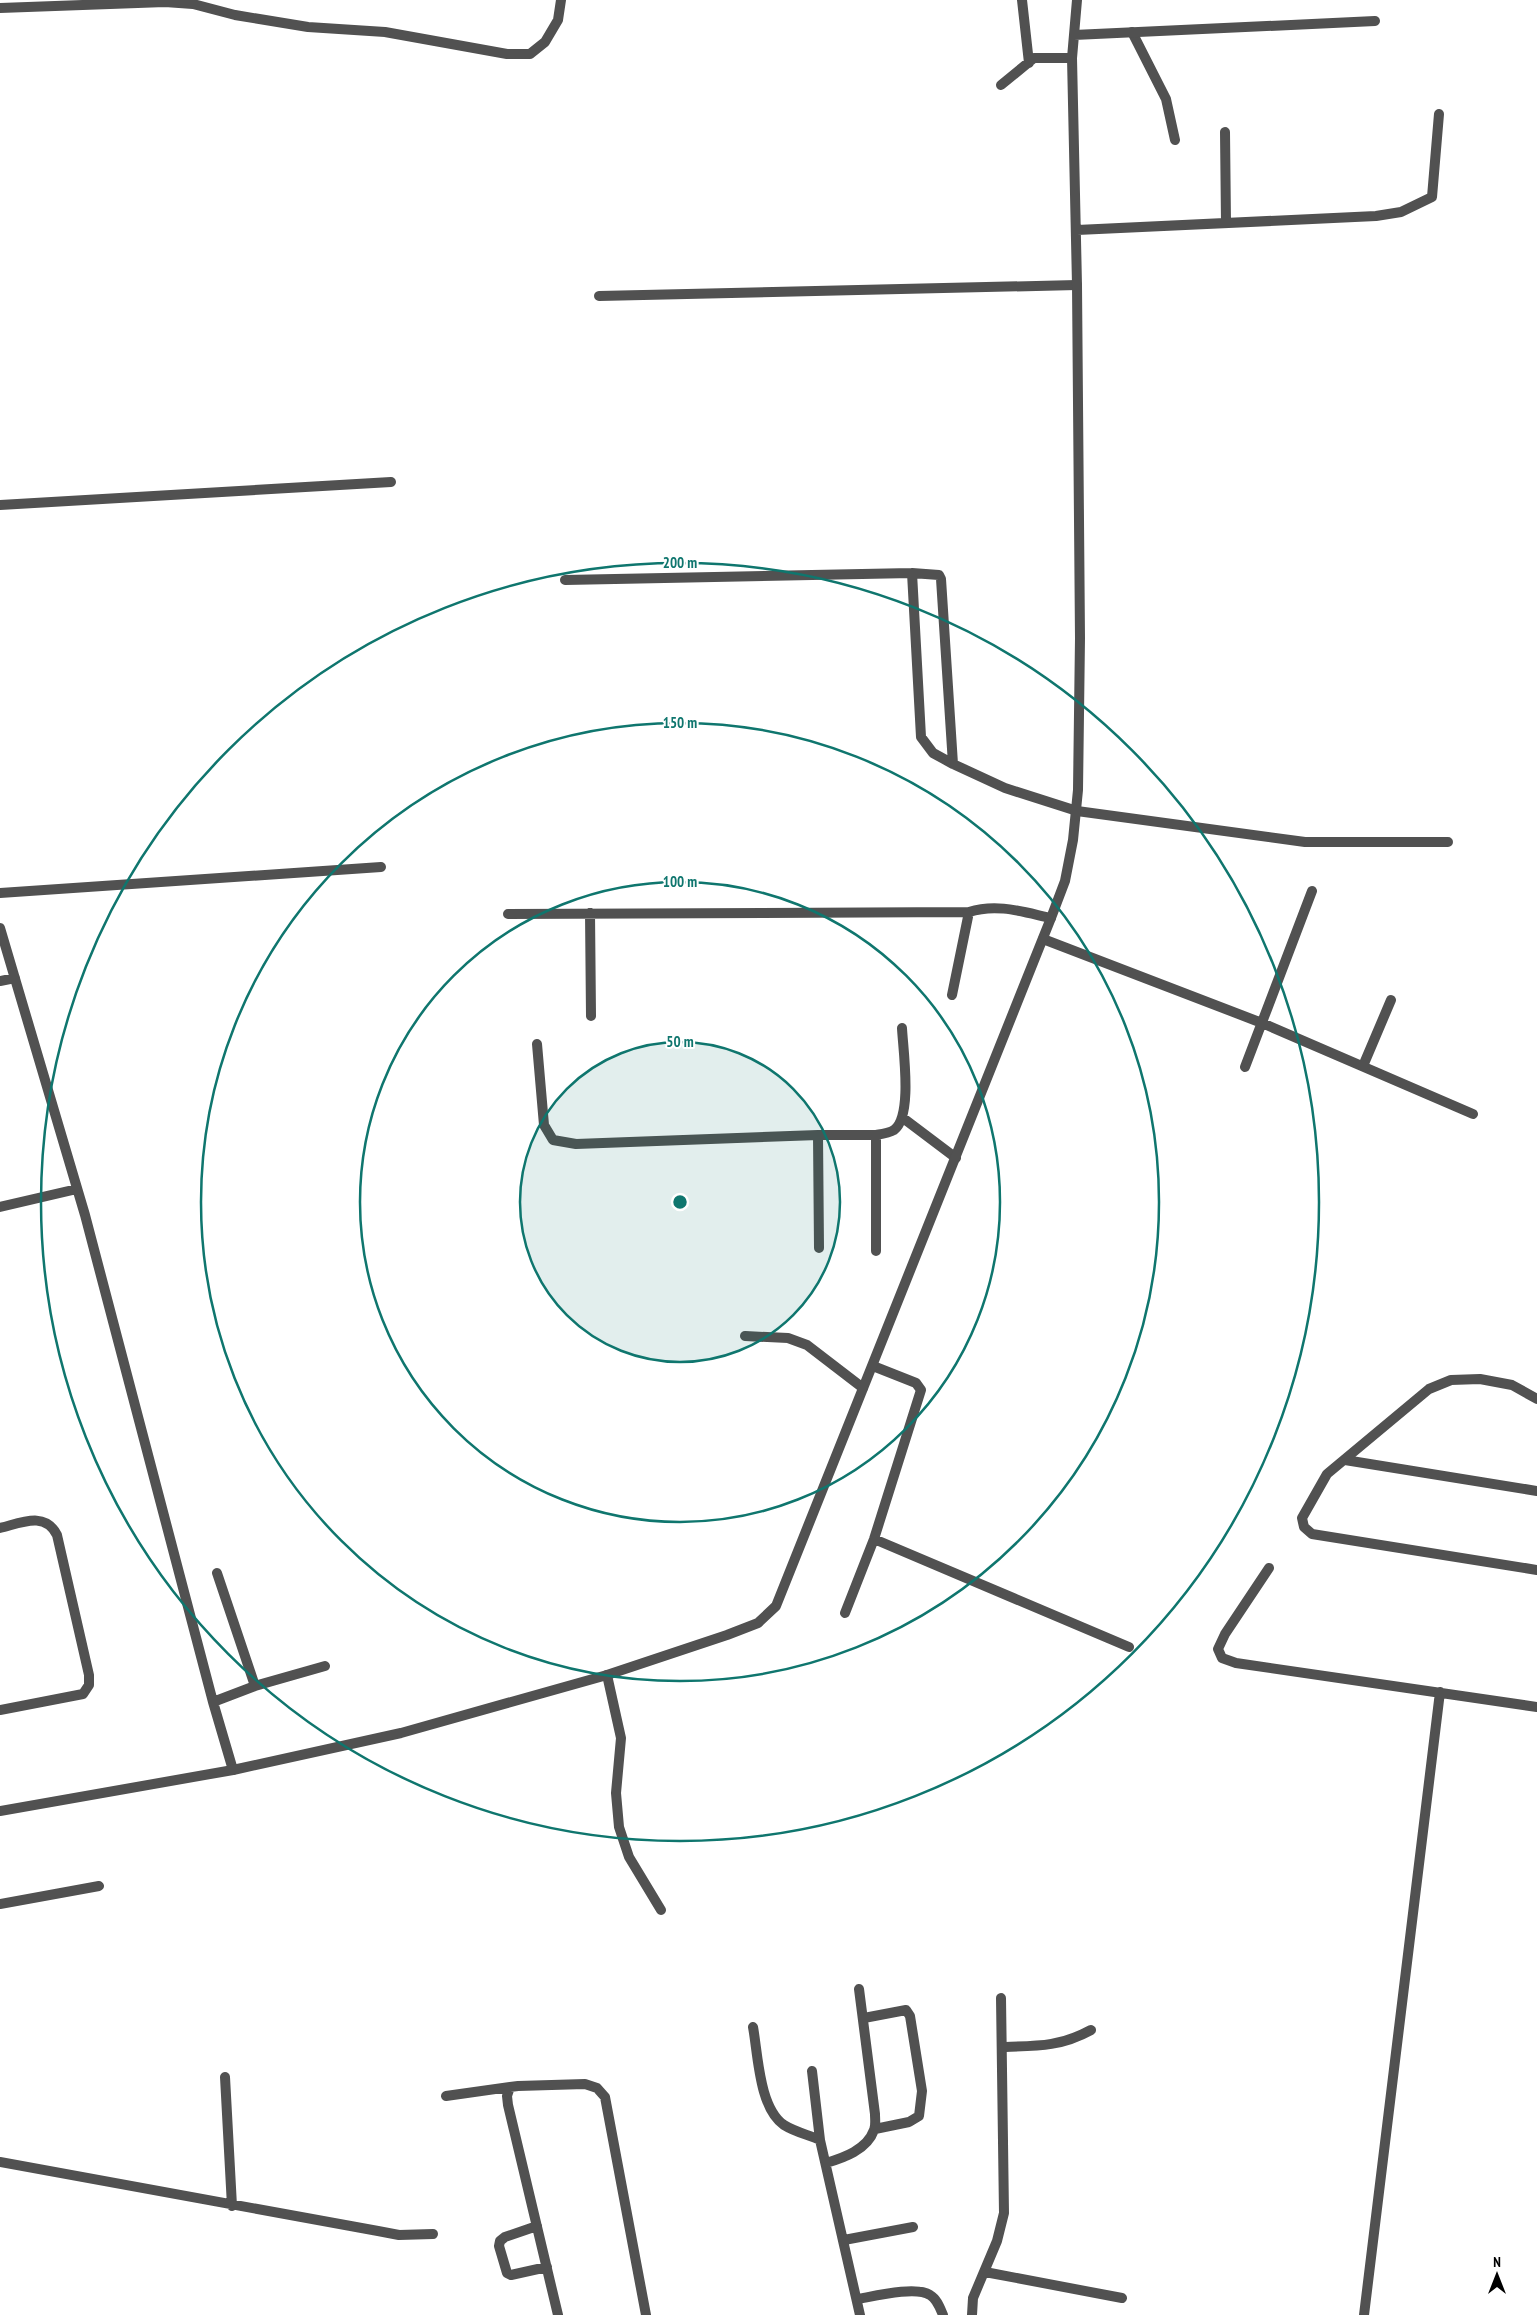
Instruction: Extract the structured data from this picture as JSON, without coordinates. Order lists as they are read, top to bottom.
{
  "north": "top",
  "rings": [
    "200 m",
    "150 m",
    "100 m",
    "50 m"
  ]
}
